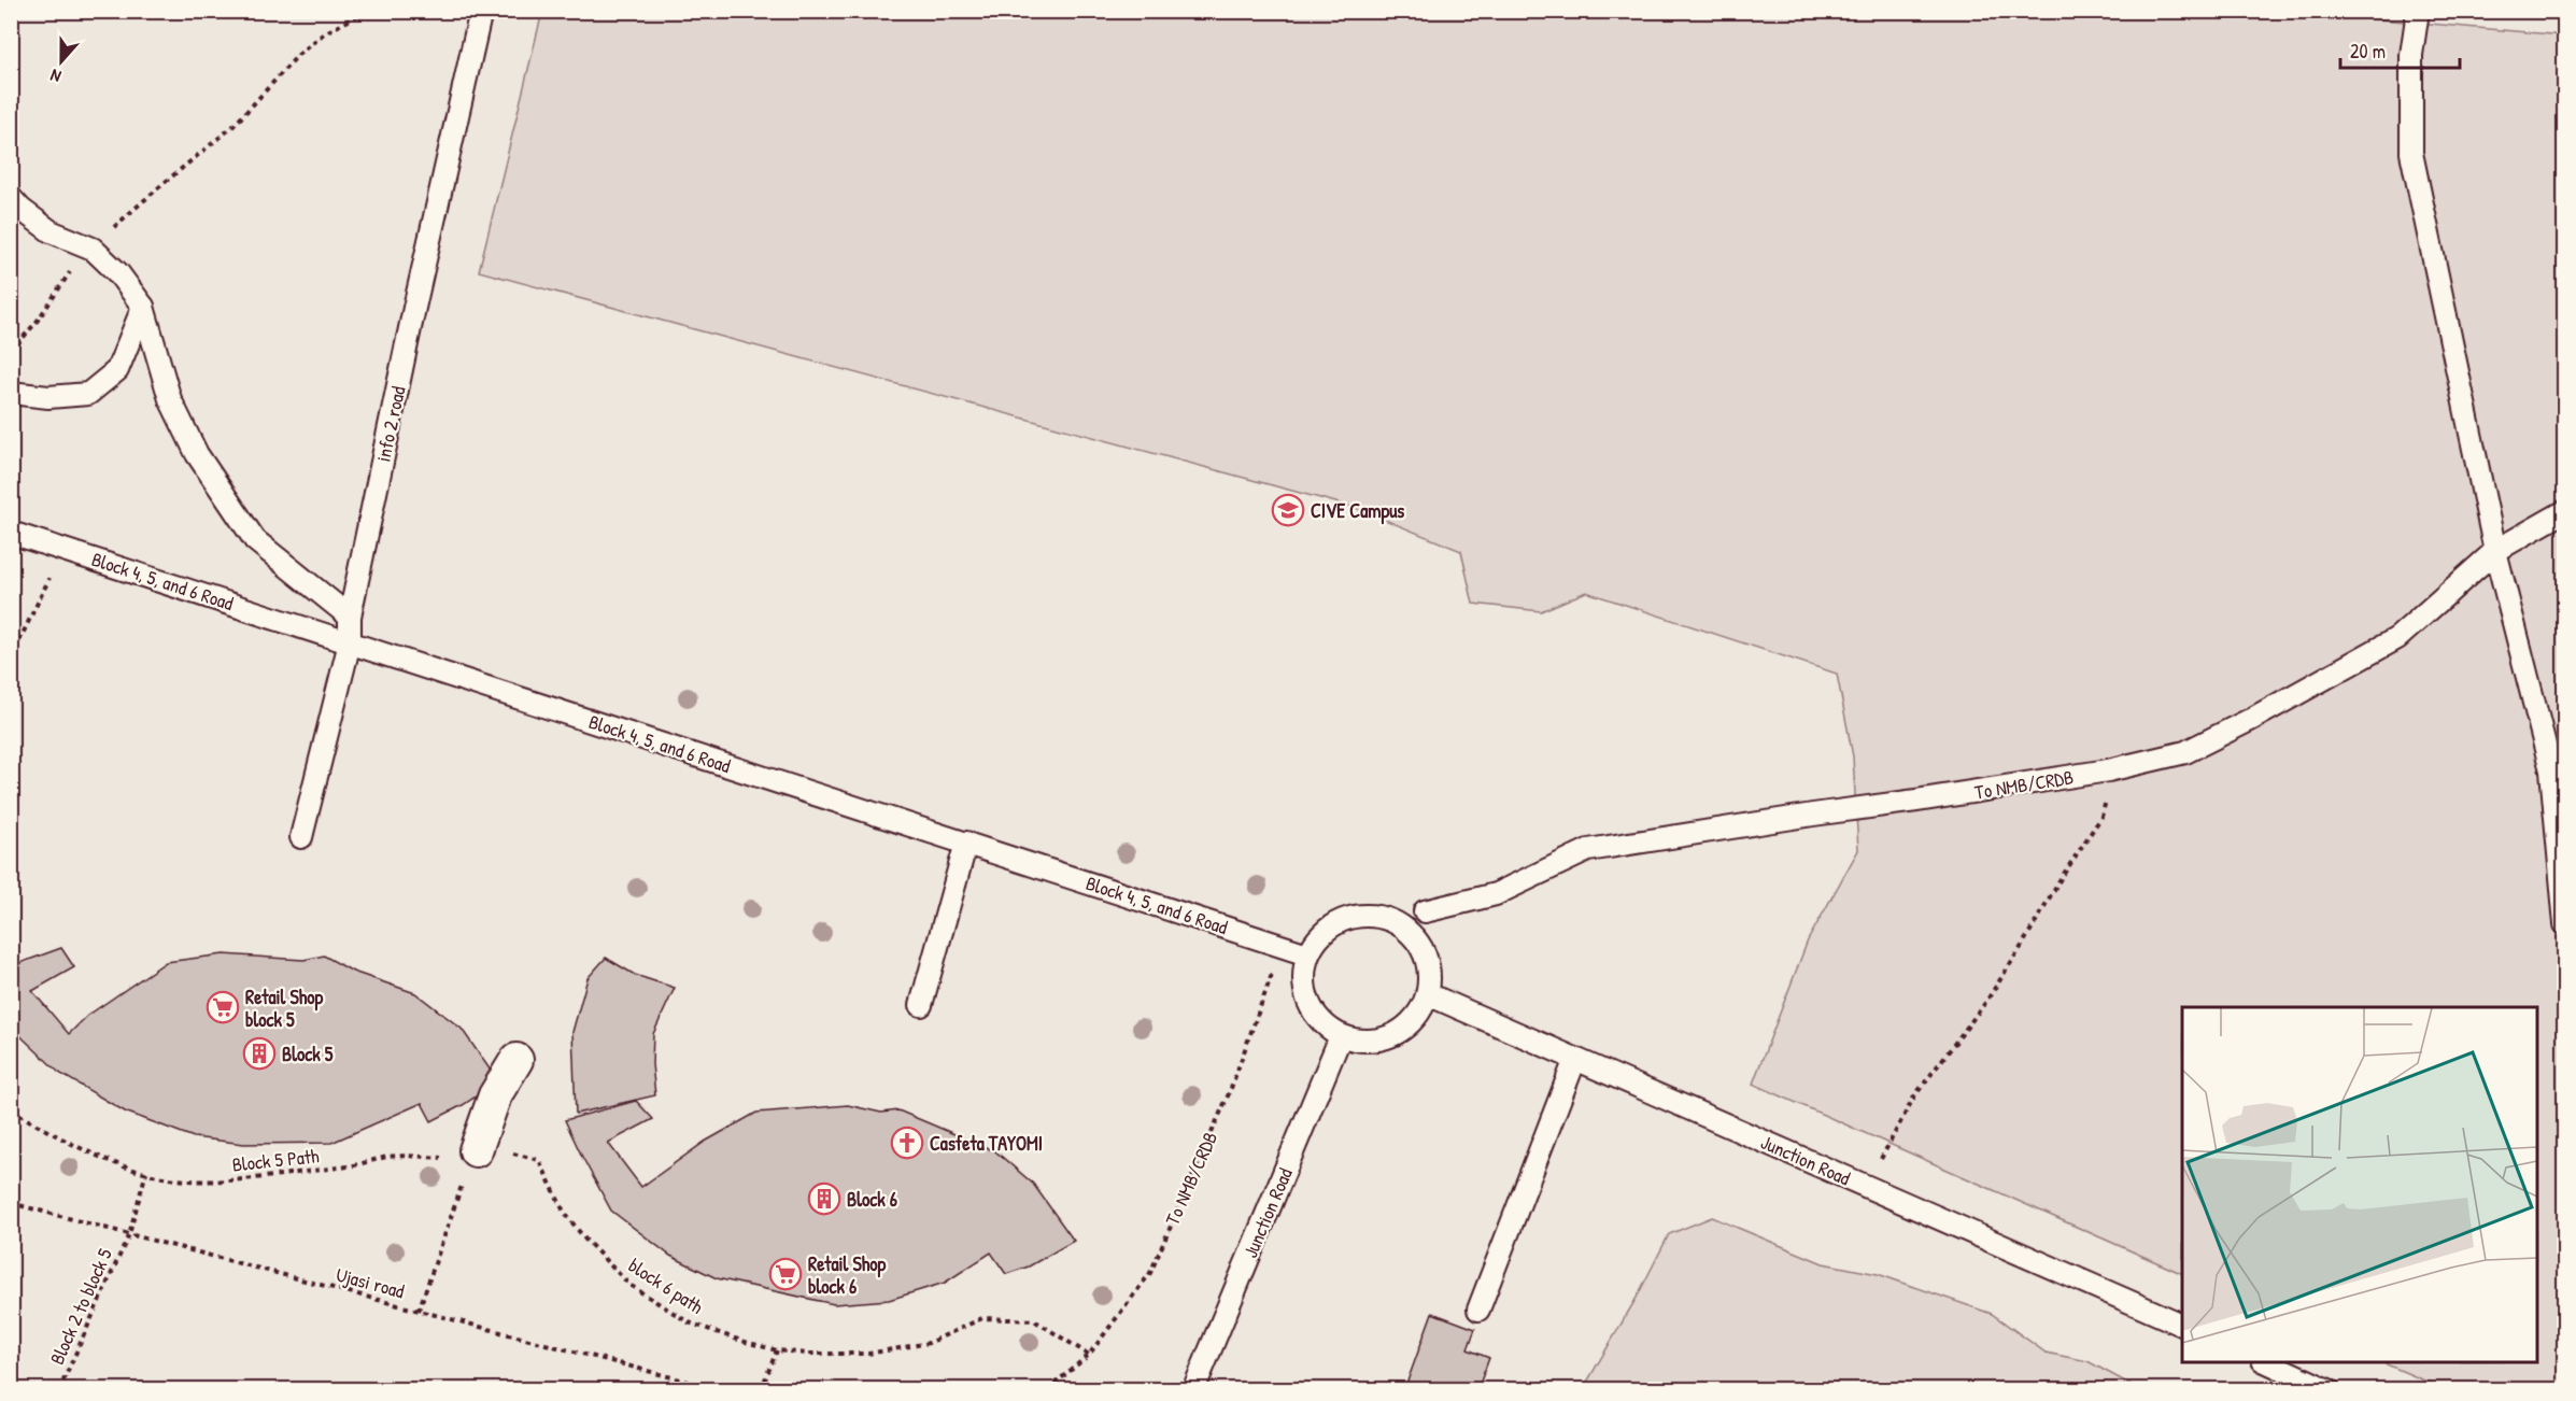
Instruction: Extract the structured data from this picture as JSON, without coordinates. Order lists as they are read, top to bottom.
{
  "streets": {
    "lane": [
      "info 2 road",
      "Block 4, 5, and 6 Road",
      "To NMB/CRDB",
      "Junction Road"
    ],
    "path": [
      "Block 5 Path",
      "Ujasi road",
      "block 6 path",
      "Block 2 to block 5"
    ]
  },
  "crossings": [
    ["info 2 road", "Block 4, 5, and 6 Road"],
    ["Block 4, 5, and 6 Road", "To NMB/CRDB"],
    ["Block 4, 5, and 6 Road", "Junction Road"],
    ["To NMB/CRDB", "Junction Road"],
    ["To NMB/CRDB", "block 6 path"],
    ["Block 5 Path", "block 6 path"],
    ["Ujasi road", "Block 2 to block 5"]
  ],
  "places": {
    "school or university": ["CIVE Campus"],
    "supermarket": ["Retail Shop block 5", "Retail Shop block 6"],
    "building": ["Block 5", "Block 6"],
    "church": ["Casfeta TAYOMI"]
  },
  "scale_bar": "20 m",
  "north": "bottom"
}
